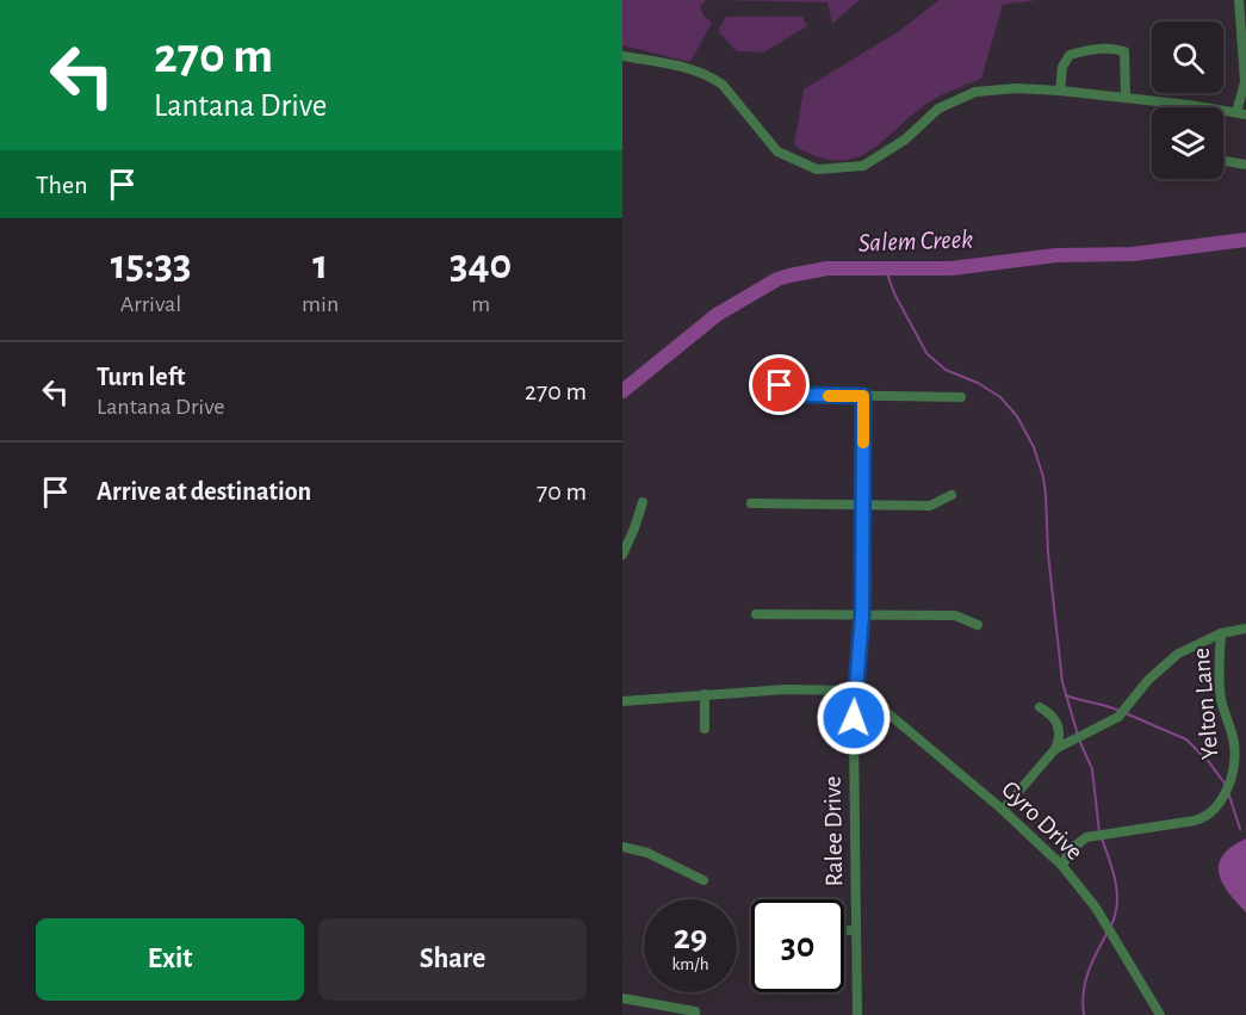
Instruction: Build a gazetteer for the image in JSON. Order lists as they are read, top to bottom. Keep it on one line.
{"streets":{"street":["Yelton Lane","Gyro Drive","Ralee Drive"]},"crossings":[["Yelton Lane","Gyro Drive"],["Gyro Drive","Ralee Drive"]],"water":["Salem Creek"],"page":{"turn":["270 m","Lantana Drive"],"then":"Then","eta":["15:33","Arrival","1","min","340","m"],"list":[{"name":"Turn left","note":"Lantana Drive","value":"270 m"},{"name":"Arrive at destination","value":"70 m"}],"speed":"29 km/h","limit":"30","buttons":["Exit","Share"]}}
